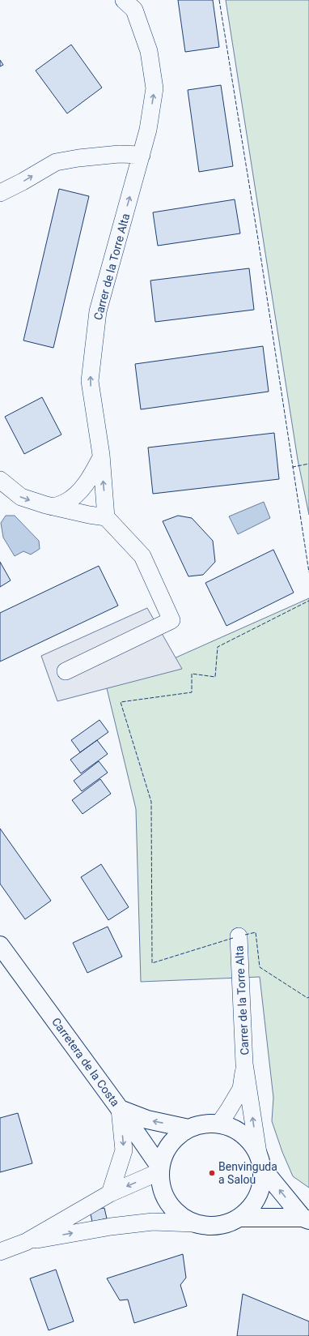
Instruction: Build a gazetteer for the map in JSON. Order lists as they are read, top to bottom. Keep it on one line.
{"streets":{"street":["Carrer de la Torre Alta","Carretera de la Costa"]},"one_way":["Carrer de la Torre Alta"],"places":["Benvinguda a Salou"]}
